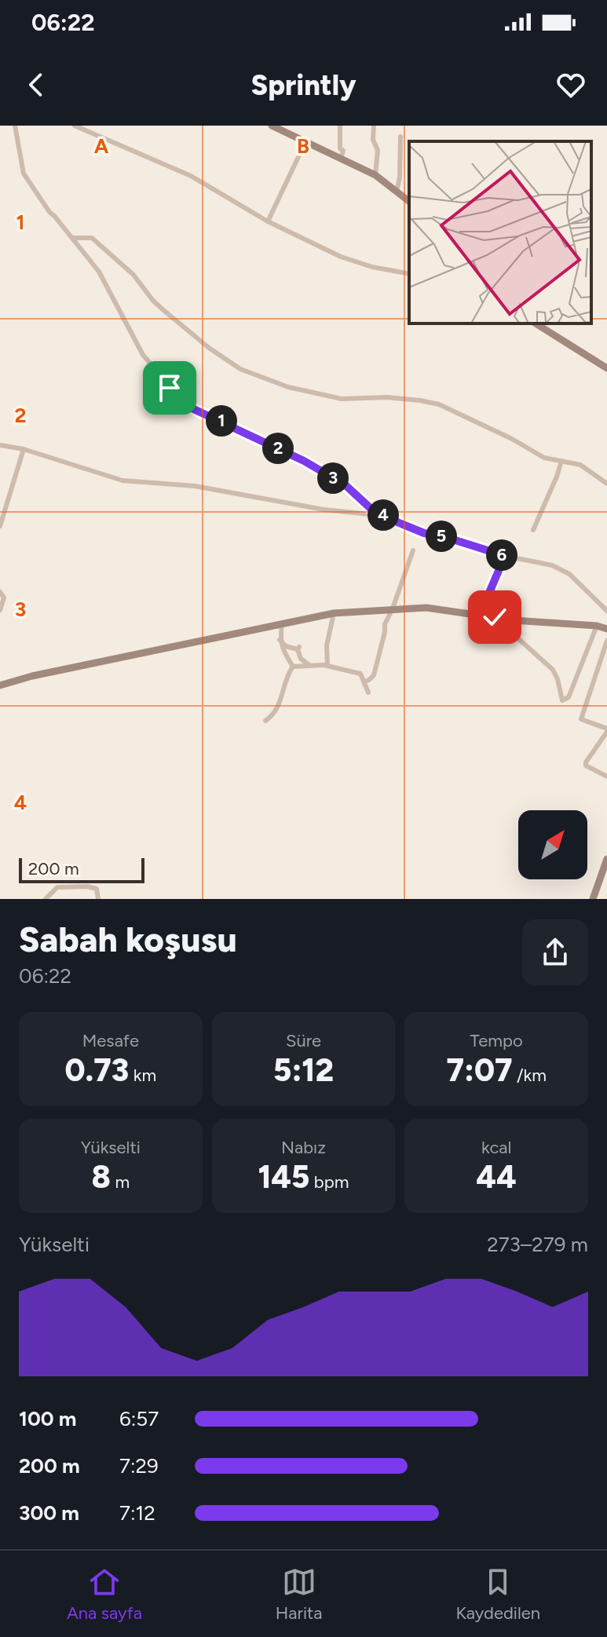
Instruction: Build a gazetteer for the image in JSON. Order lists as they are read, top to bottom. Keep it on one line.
{"scale_bar":"200 m","north":"top right","page":{"status":"06:22","header":"Sprintly","pins":["1","2","3","4","5","6"],"scale":"200 m","heading":["Sabah koşusu","06:22"],"stats":[["Mesafe","0.73 km"],["Süre","5:12"],["Tempo","7:07 /km"],["Yükselti","8 m"],["Nabız","145 bpm"],["kcal","44"]],"chart":["Yükselti","273–279 m"],"list":[{"name":"100 m","note":"6:57"},{"name":"200 m","note":"7:29"},{"name":"300 m","note":"7:12"}],"tabs":["Ana sayfa","Harita","Kaydedilen"]},"grid":{"columns":["A","B"],"rows":["1","2","3","4"]}}
